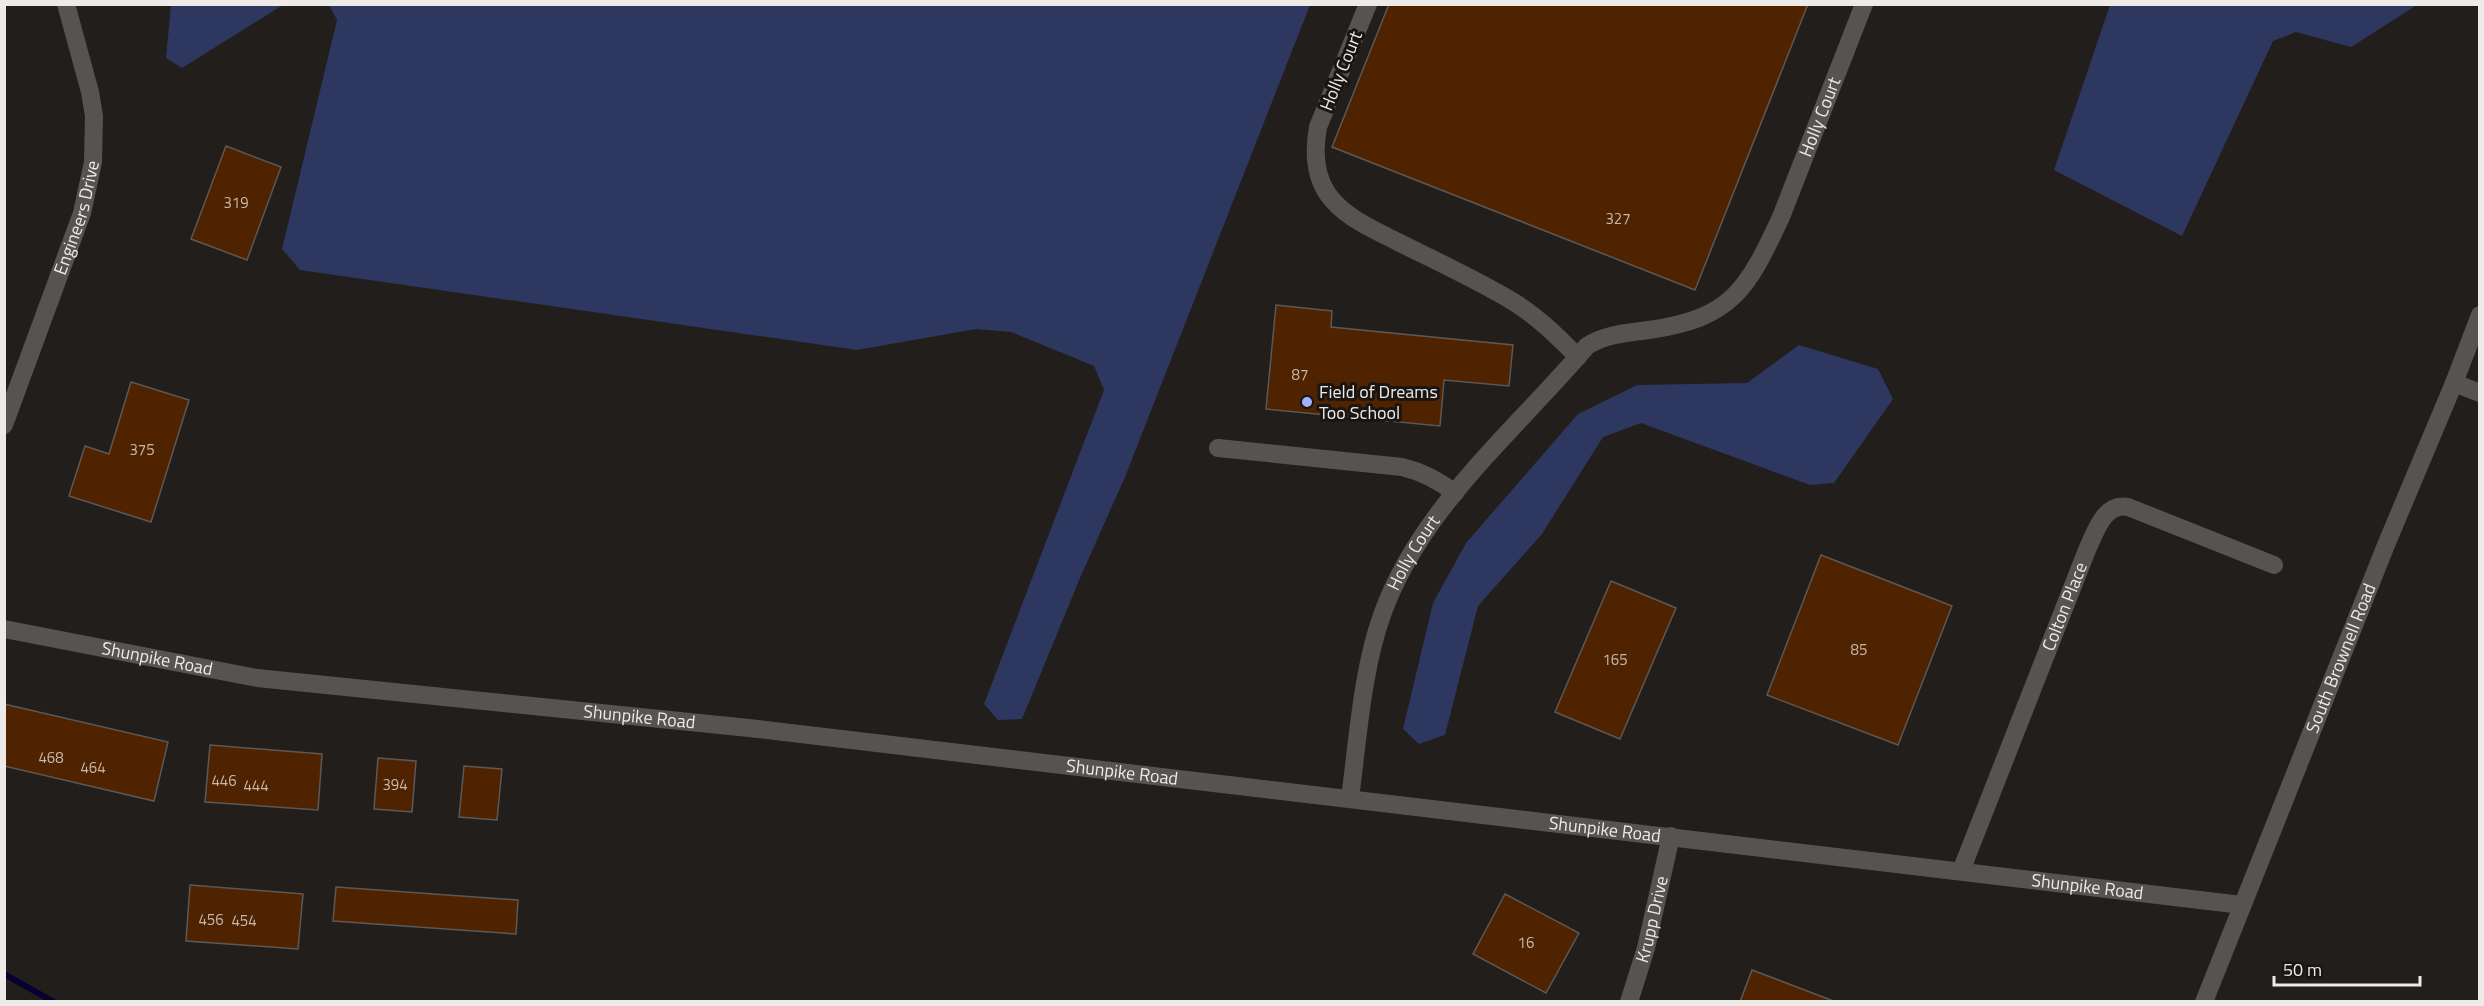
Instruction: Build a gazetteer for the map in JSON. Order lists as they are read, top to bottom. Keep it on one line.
{"streets":{"street":["Holly Court","Engineers Drive","Colton Place","South Brownell Road","Shunpike Road","Krupp Drive"]},"crossings":[["Holly Court","Shunpike Road"],["Colton Place","Shunpike Road"],["South Brownell Road","Shunpike Road"],["Shunpike Road","Krupp Drive"]],"places":["Field of Dreams Too School"],"house_numbers":["319","327","87","375","85","165","468","464","446","394","444","456","454","16"],"scale_bar":"50 m"}
